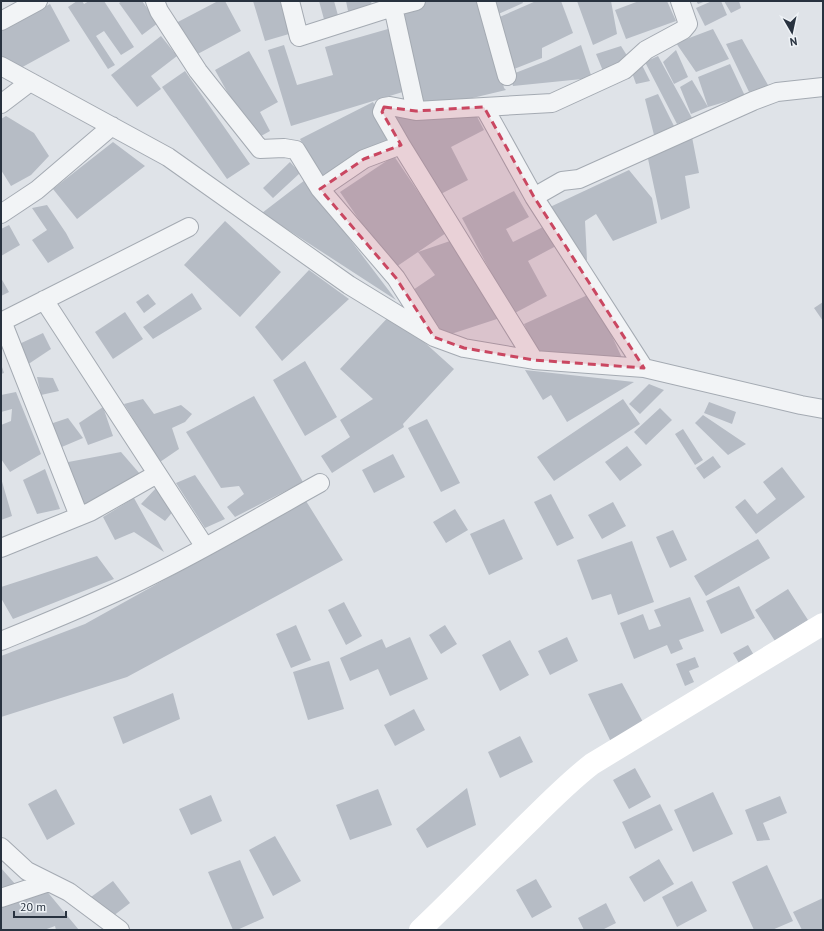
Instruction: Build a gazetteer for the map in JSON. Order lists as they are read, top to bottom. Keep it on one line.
{"scale_bar":"20 m","north":"bottom"}
